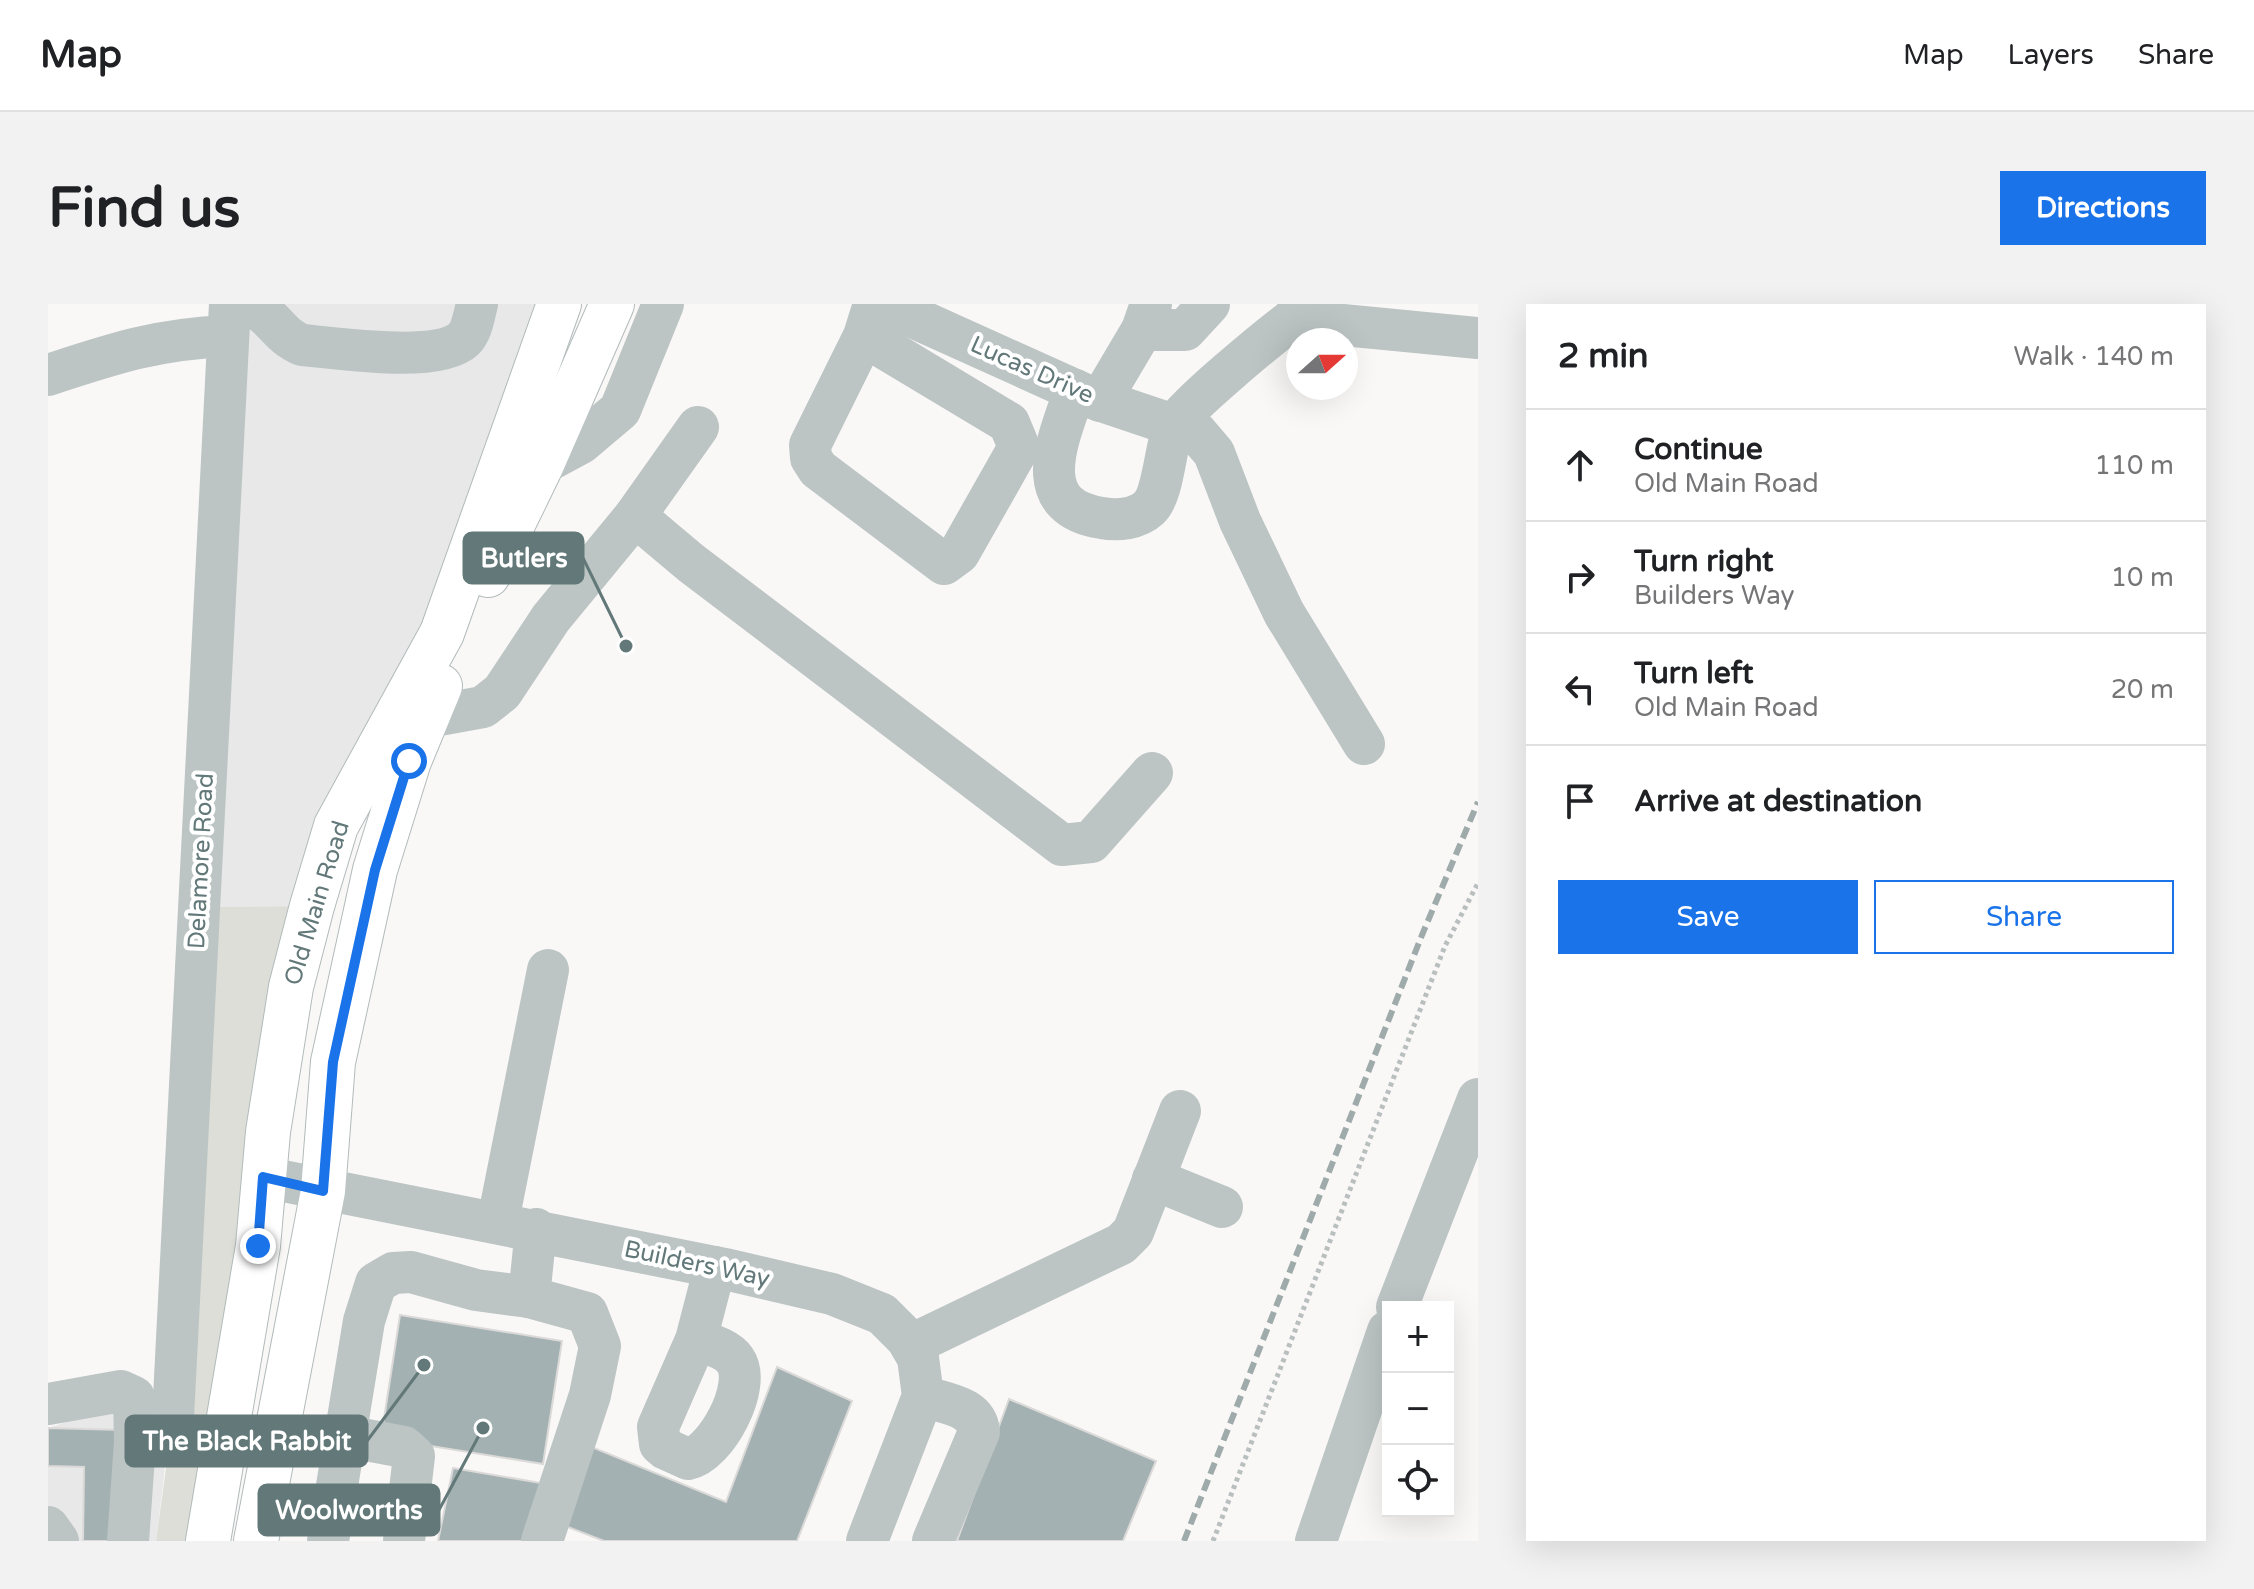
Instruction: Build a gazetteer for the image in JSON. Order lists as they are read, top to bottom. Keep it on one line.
{"streets":{"main road":["Old Main Road"],"street":["Lucas Drive","Delamore Road","Builders Way"]},"crossings":[["Old Main Road","Builders Way"]],"places":["Butlers","The Black Rabbit","Woolworths"],"north":"right","page":{"header":"Map","nav":["Map","Layers","Share"],"buttons":["Directions",["Save","Share"]],"title":"Find us","heading":["2 min","Walk · 140 m"],"list":[["Continue","Old Main Road","110 m"],["Turn right","Builders Way","10 m"],["Turn left","Old Main Road","20 m"],"Arrive at destination"],"map_buttons":["+","−"]}}
